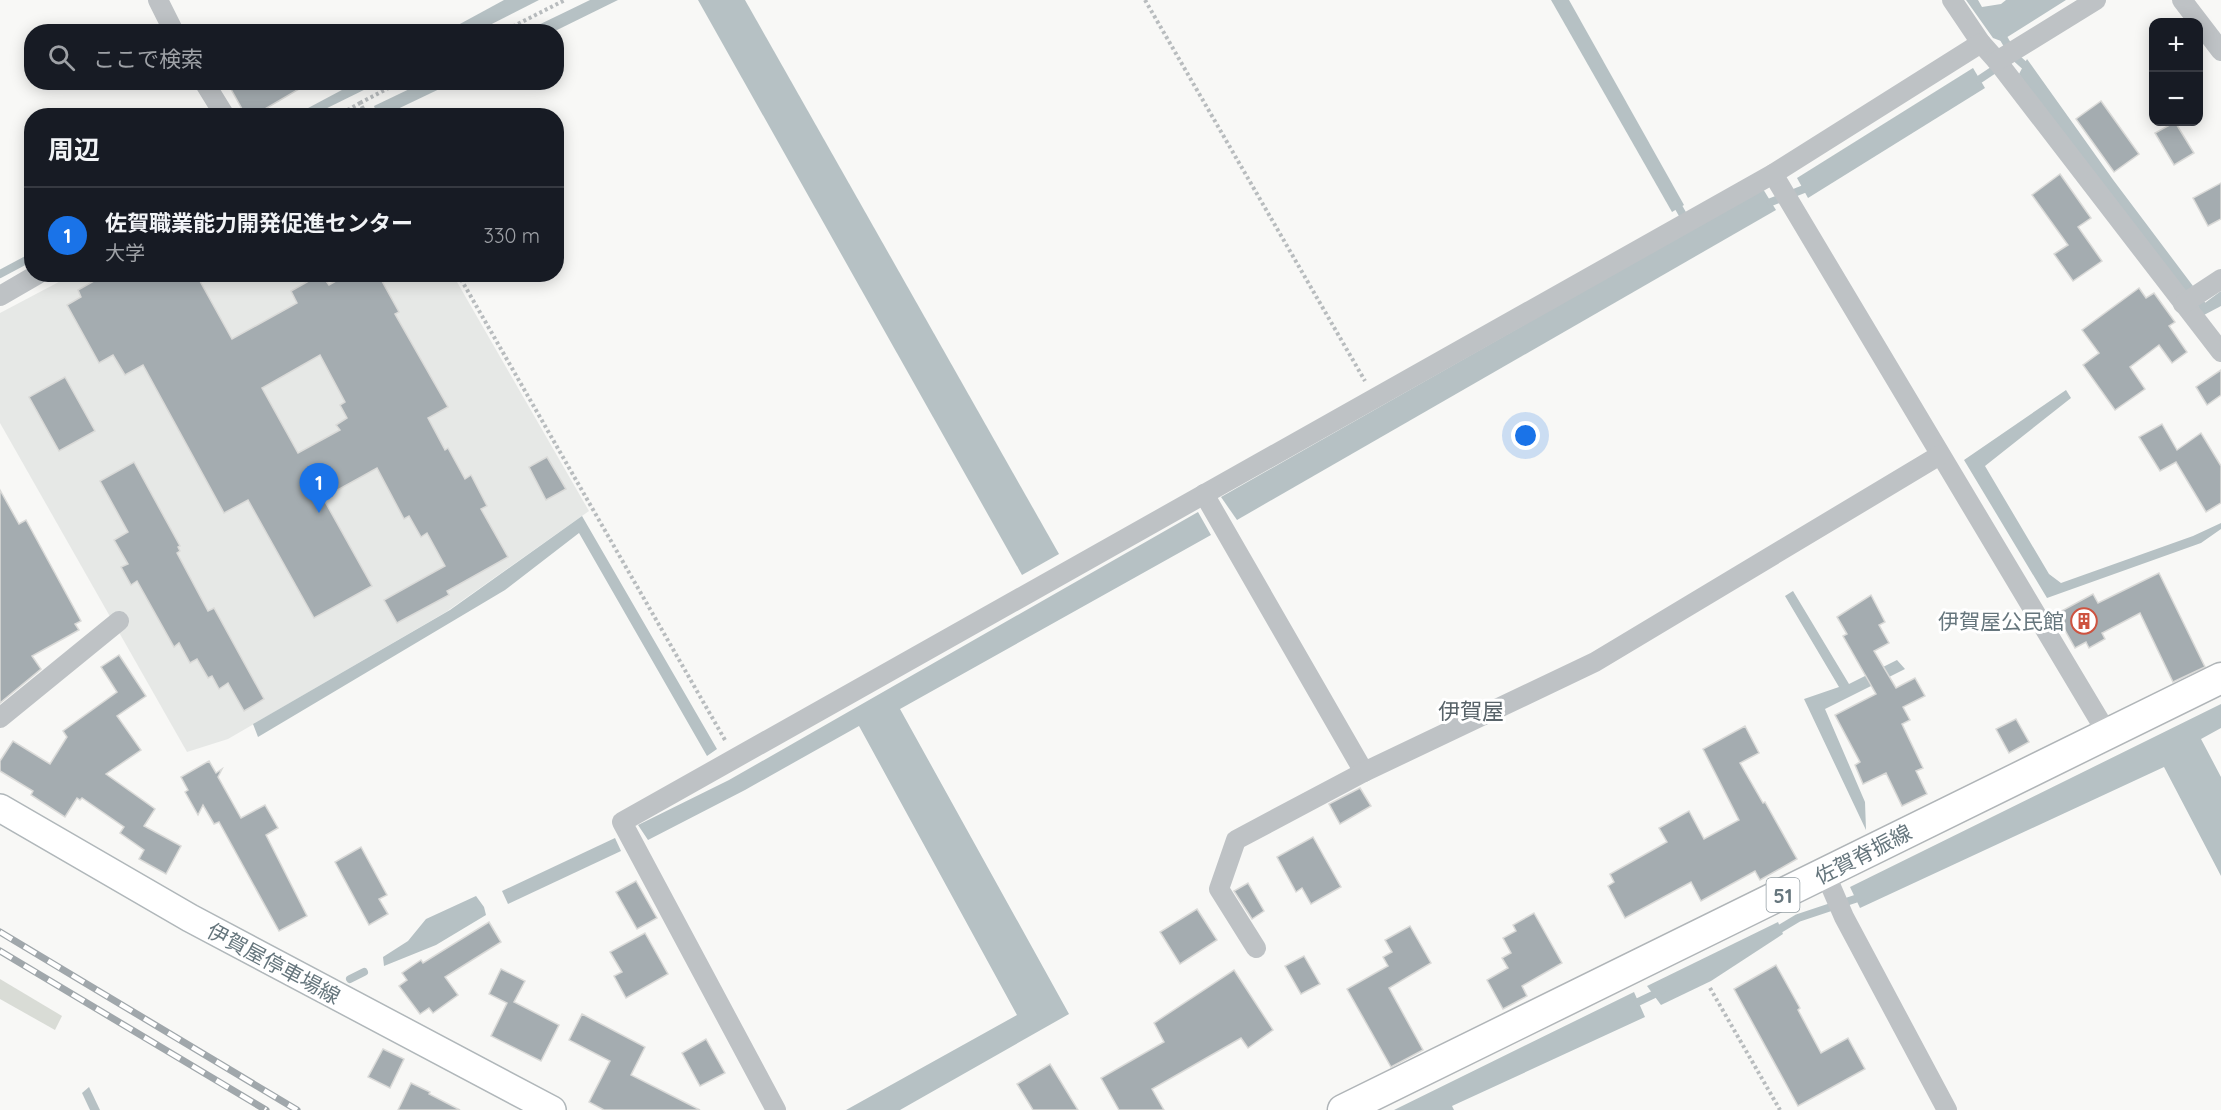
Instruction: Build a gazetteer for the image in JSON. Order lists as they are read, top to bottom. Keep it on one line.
{"streets":{"main road":["佐賀脊振線","51","伊賀屋停車場線"]},"districts":["伊賀屋"],"places":{"building":["伊賀屋公民館"]},"page":{"map_buttons":["+","−"],"search":"ここで検索","heading":"周辺","list":[{"mark":"1","name":"佐賀職業能力開発促進センター","note":"大学","value":"330 m"}],"pins":"1"}}
